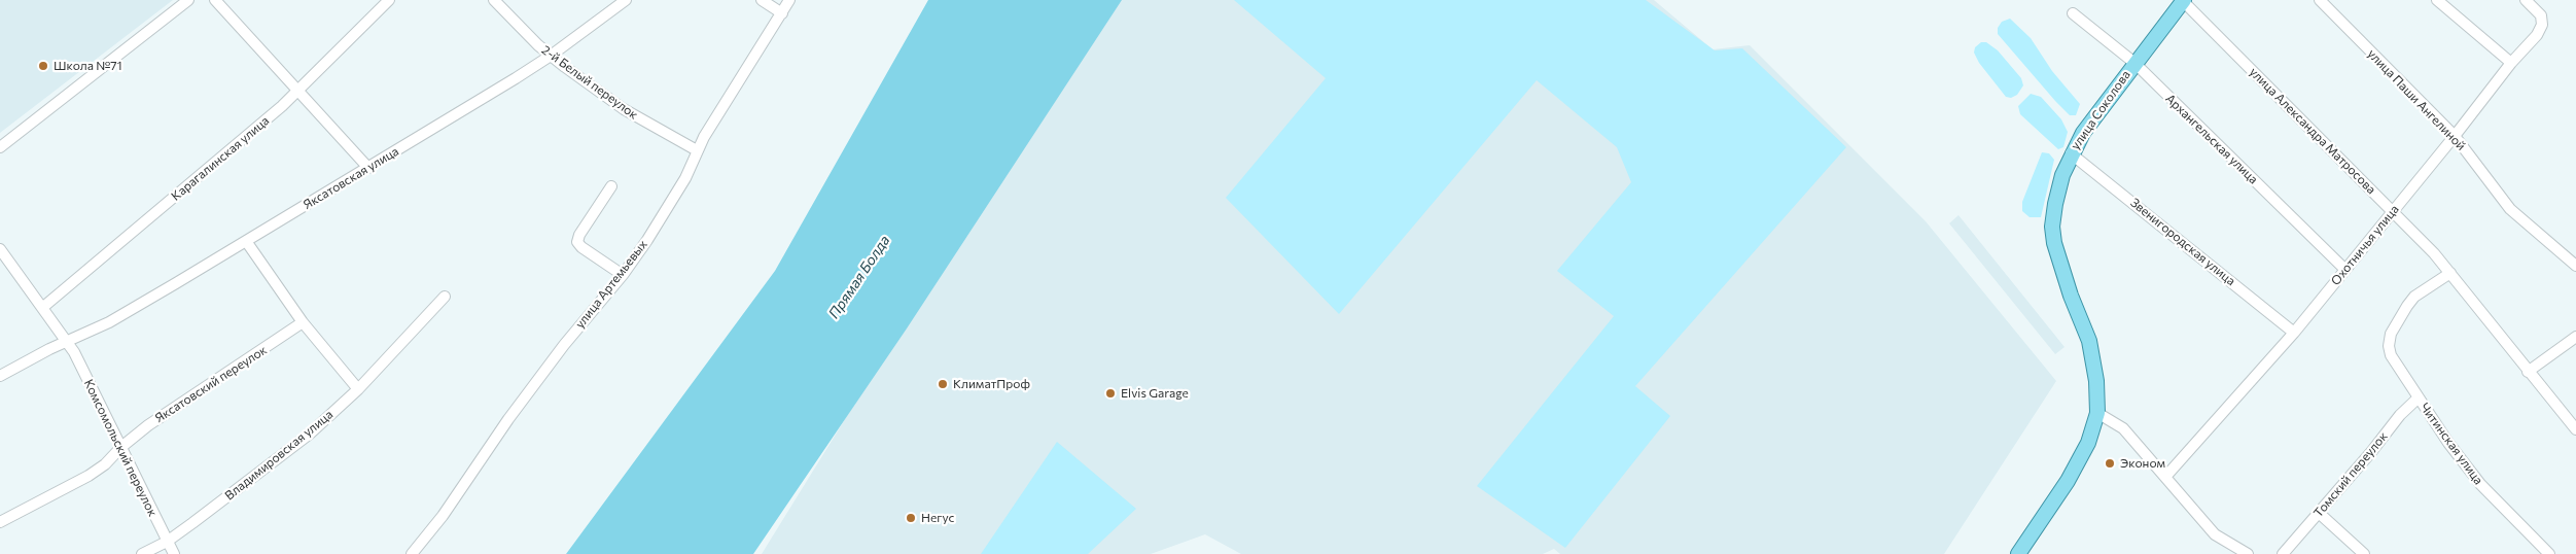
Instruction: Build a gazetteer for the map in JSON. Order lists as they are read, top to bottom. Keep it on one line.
{"streets":{"main road":["улица Соколова"],"street":["2-й Белый переулок","улица Паши Ангелиной","улица Александра Матросова","Архангельская улица","Карагалинская улица","Яксатовская улица","Звенигородская улица","Охотничья улица","улица Артемьевых","Яксатовский переулок","Читинская улица","Комсомольский переулок","Владимировская улица","Томский переулок"]},"crossings":[["2-й Белый переулок","Яксатовская улица"],["2-й Белый переулок","улица Артемьевых"],["улица Паши Ангелиной","Охотничья улица"],["улица Соколова","улица Александра Матросова"],["улица Соколова","Архангельская улица"],["улица Соколова","Звенигородская улица"],["улица Александра Матросова","Охотничья улица"],["улица Александра Матросова","Читинская улица"],["Архангельская улица","Охотничья улица"],["Карагалинская улица","Комсомольский переулок"],["Яксатовская улица","Комсомольский переулок"],["Звенигородская улица","Охотничья улица"],["Яксатовский переулок","Комсомольский переулок"],["Читинская улица","Томский переулок"],["Комсомольский переулок","Владимировская улица"]],"water":["Прямая Болда"],"places":["Школа №71","КлиматПроф","Elvis Garage","Эконом","Негус"]}
